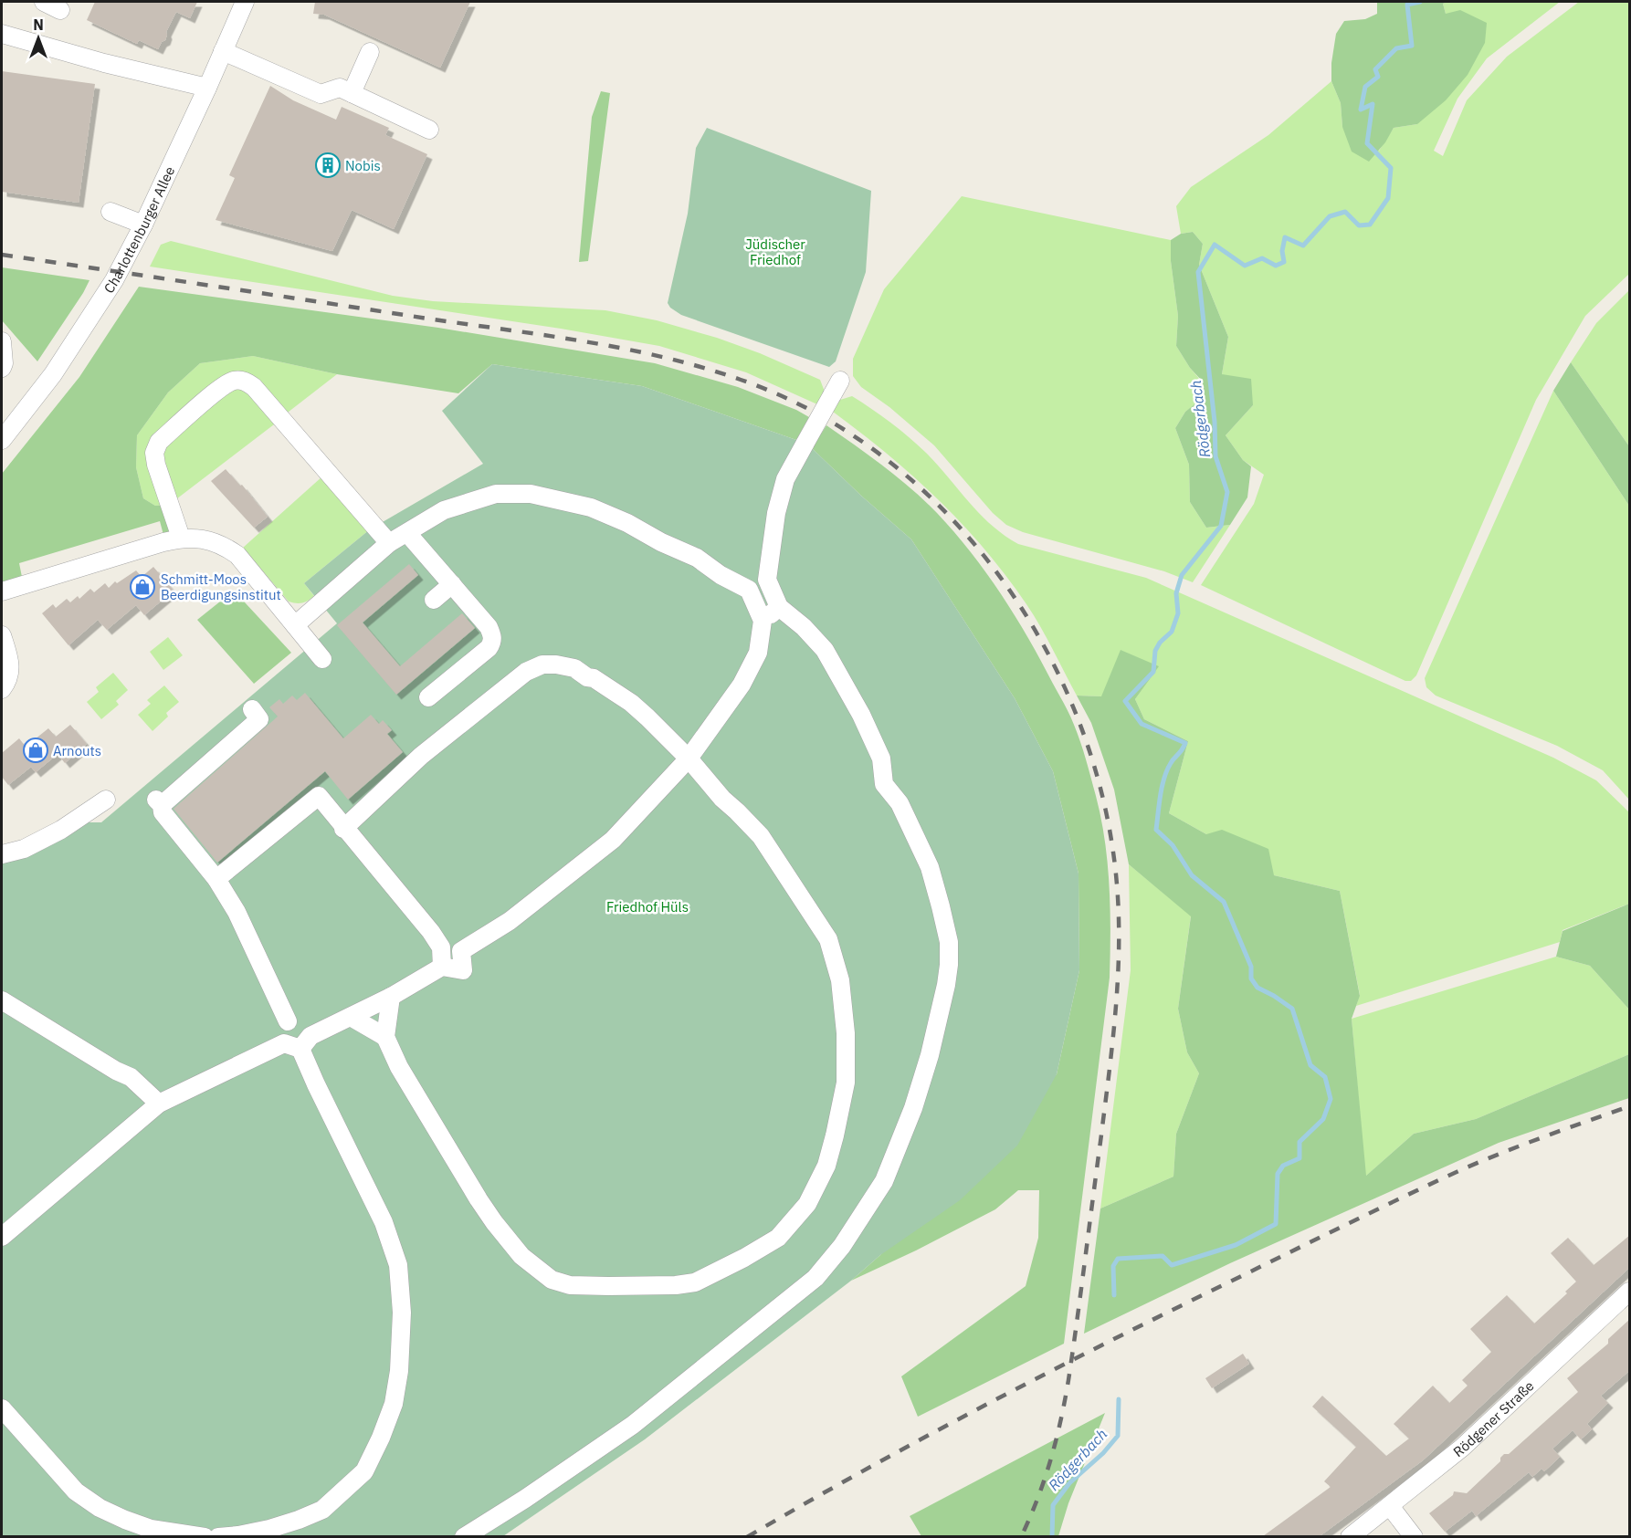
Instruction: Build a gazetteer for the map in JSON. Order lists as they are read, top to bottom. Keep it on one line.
{"streets":{"street":["Charlottenburger Allee","Rödgener Straße"]},"water":["Rödgerbach"],"parks":["Jüdischer Friedhof","Friedhof Hüls"],"places":{"building":["Nobis"],"shop":["Schmitt-Moos Beerdigungsinstitut","Arnouts"]},"north":"top"}
